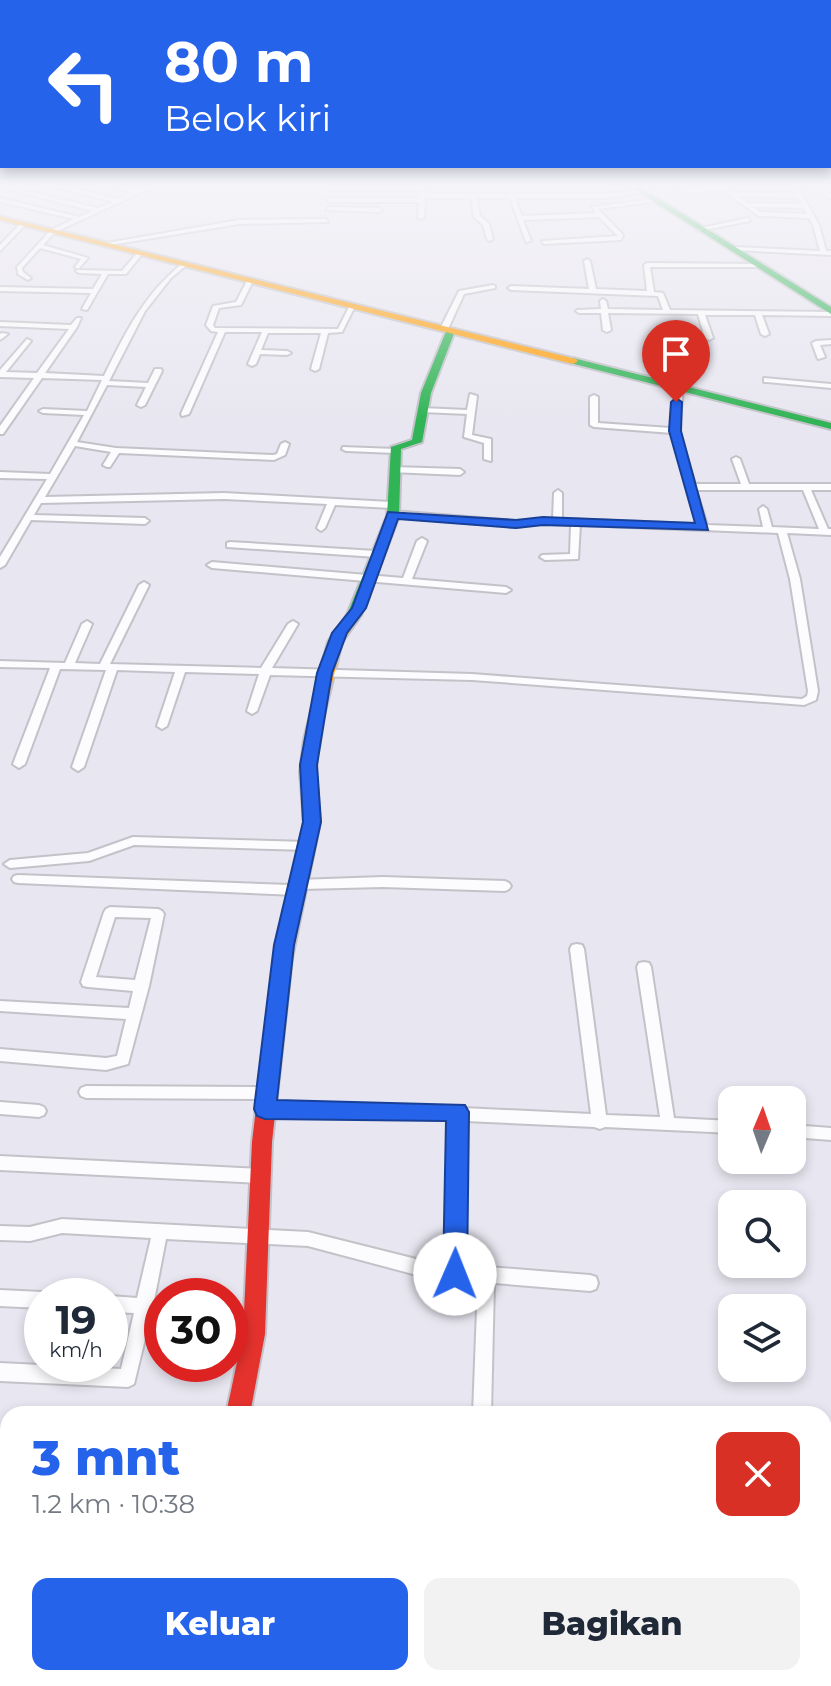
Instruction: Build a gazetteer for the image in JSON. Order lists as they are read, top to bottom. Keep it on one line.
{"north":"top","page":{"turn":["80 m","Belok kiri"],"speed":"19 km/h","limit":"30","heading":["3 mnt","1.2 km · 10:38"],"buttons":["Keluar","Bagikan"]}}
